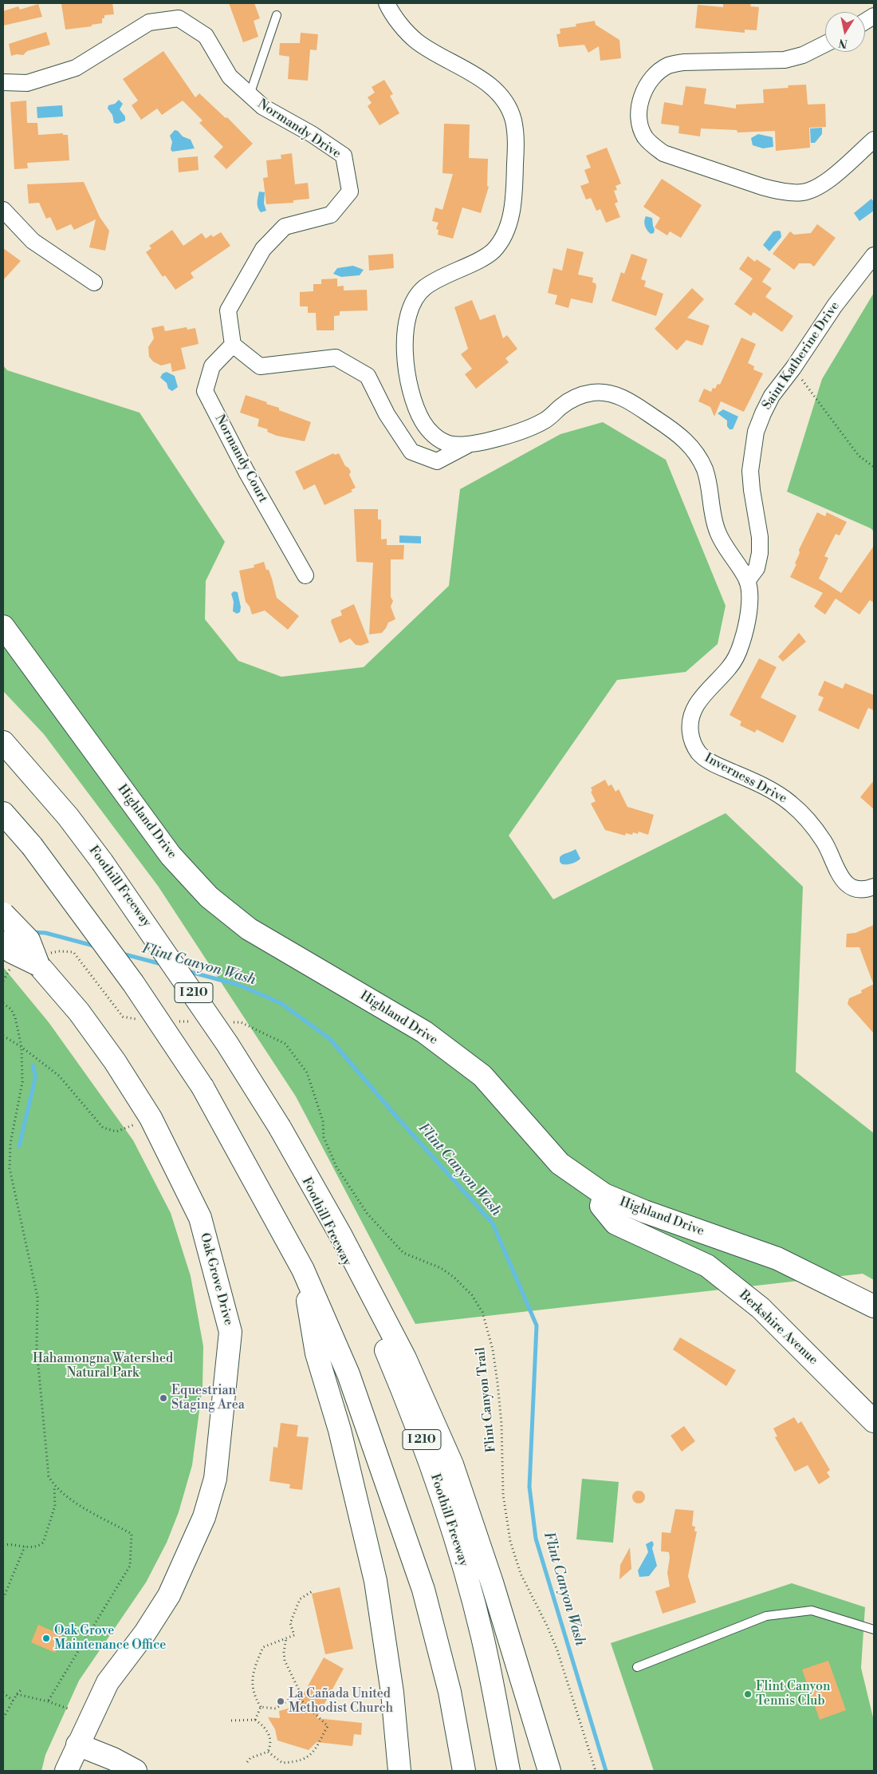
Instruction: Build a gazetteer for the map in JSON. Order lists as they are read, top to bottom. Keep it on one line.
{"streets":{"main road":["Highland Drive","Foothill Freeway","I 210","Oak Grove Drive","Berkshire Avenue"],"street":["Normandy Drive","Saint Katherine Drive","Normandy Court","Inverness Drive"],"path":["Flint Canyon Trail"]},"crossings":[["Normandy Drive","Normandy Court"],["Saint Katherine Drive","Inverness Drive"],["Highland Drive","Berkshire Avenue"]],"water":["Flint Canyon Wash"],"parks":["Hahamongna Watershed Natural Park"],"places":["Equestrian Staging Area","Oak Grove Maintenance Office","Flint Canyon Tennis Club","La Cañada United Methodist Church"],"north":"bottom"}
